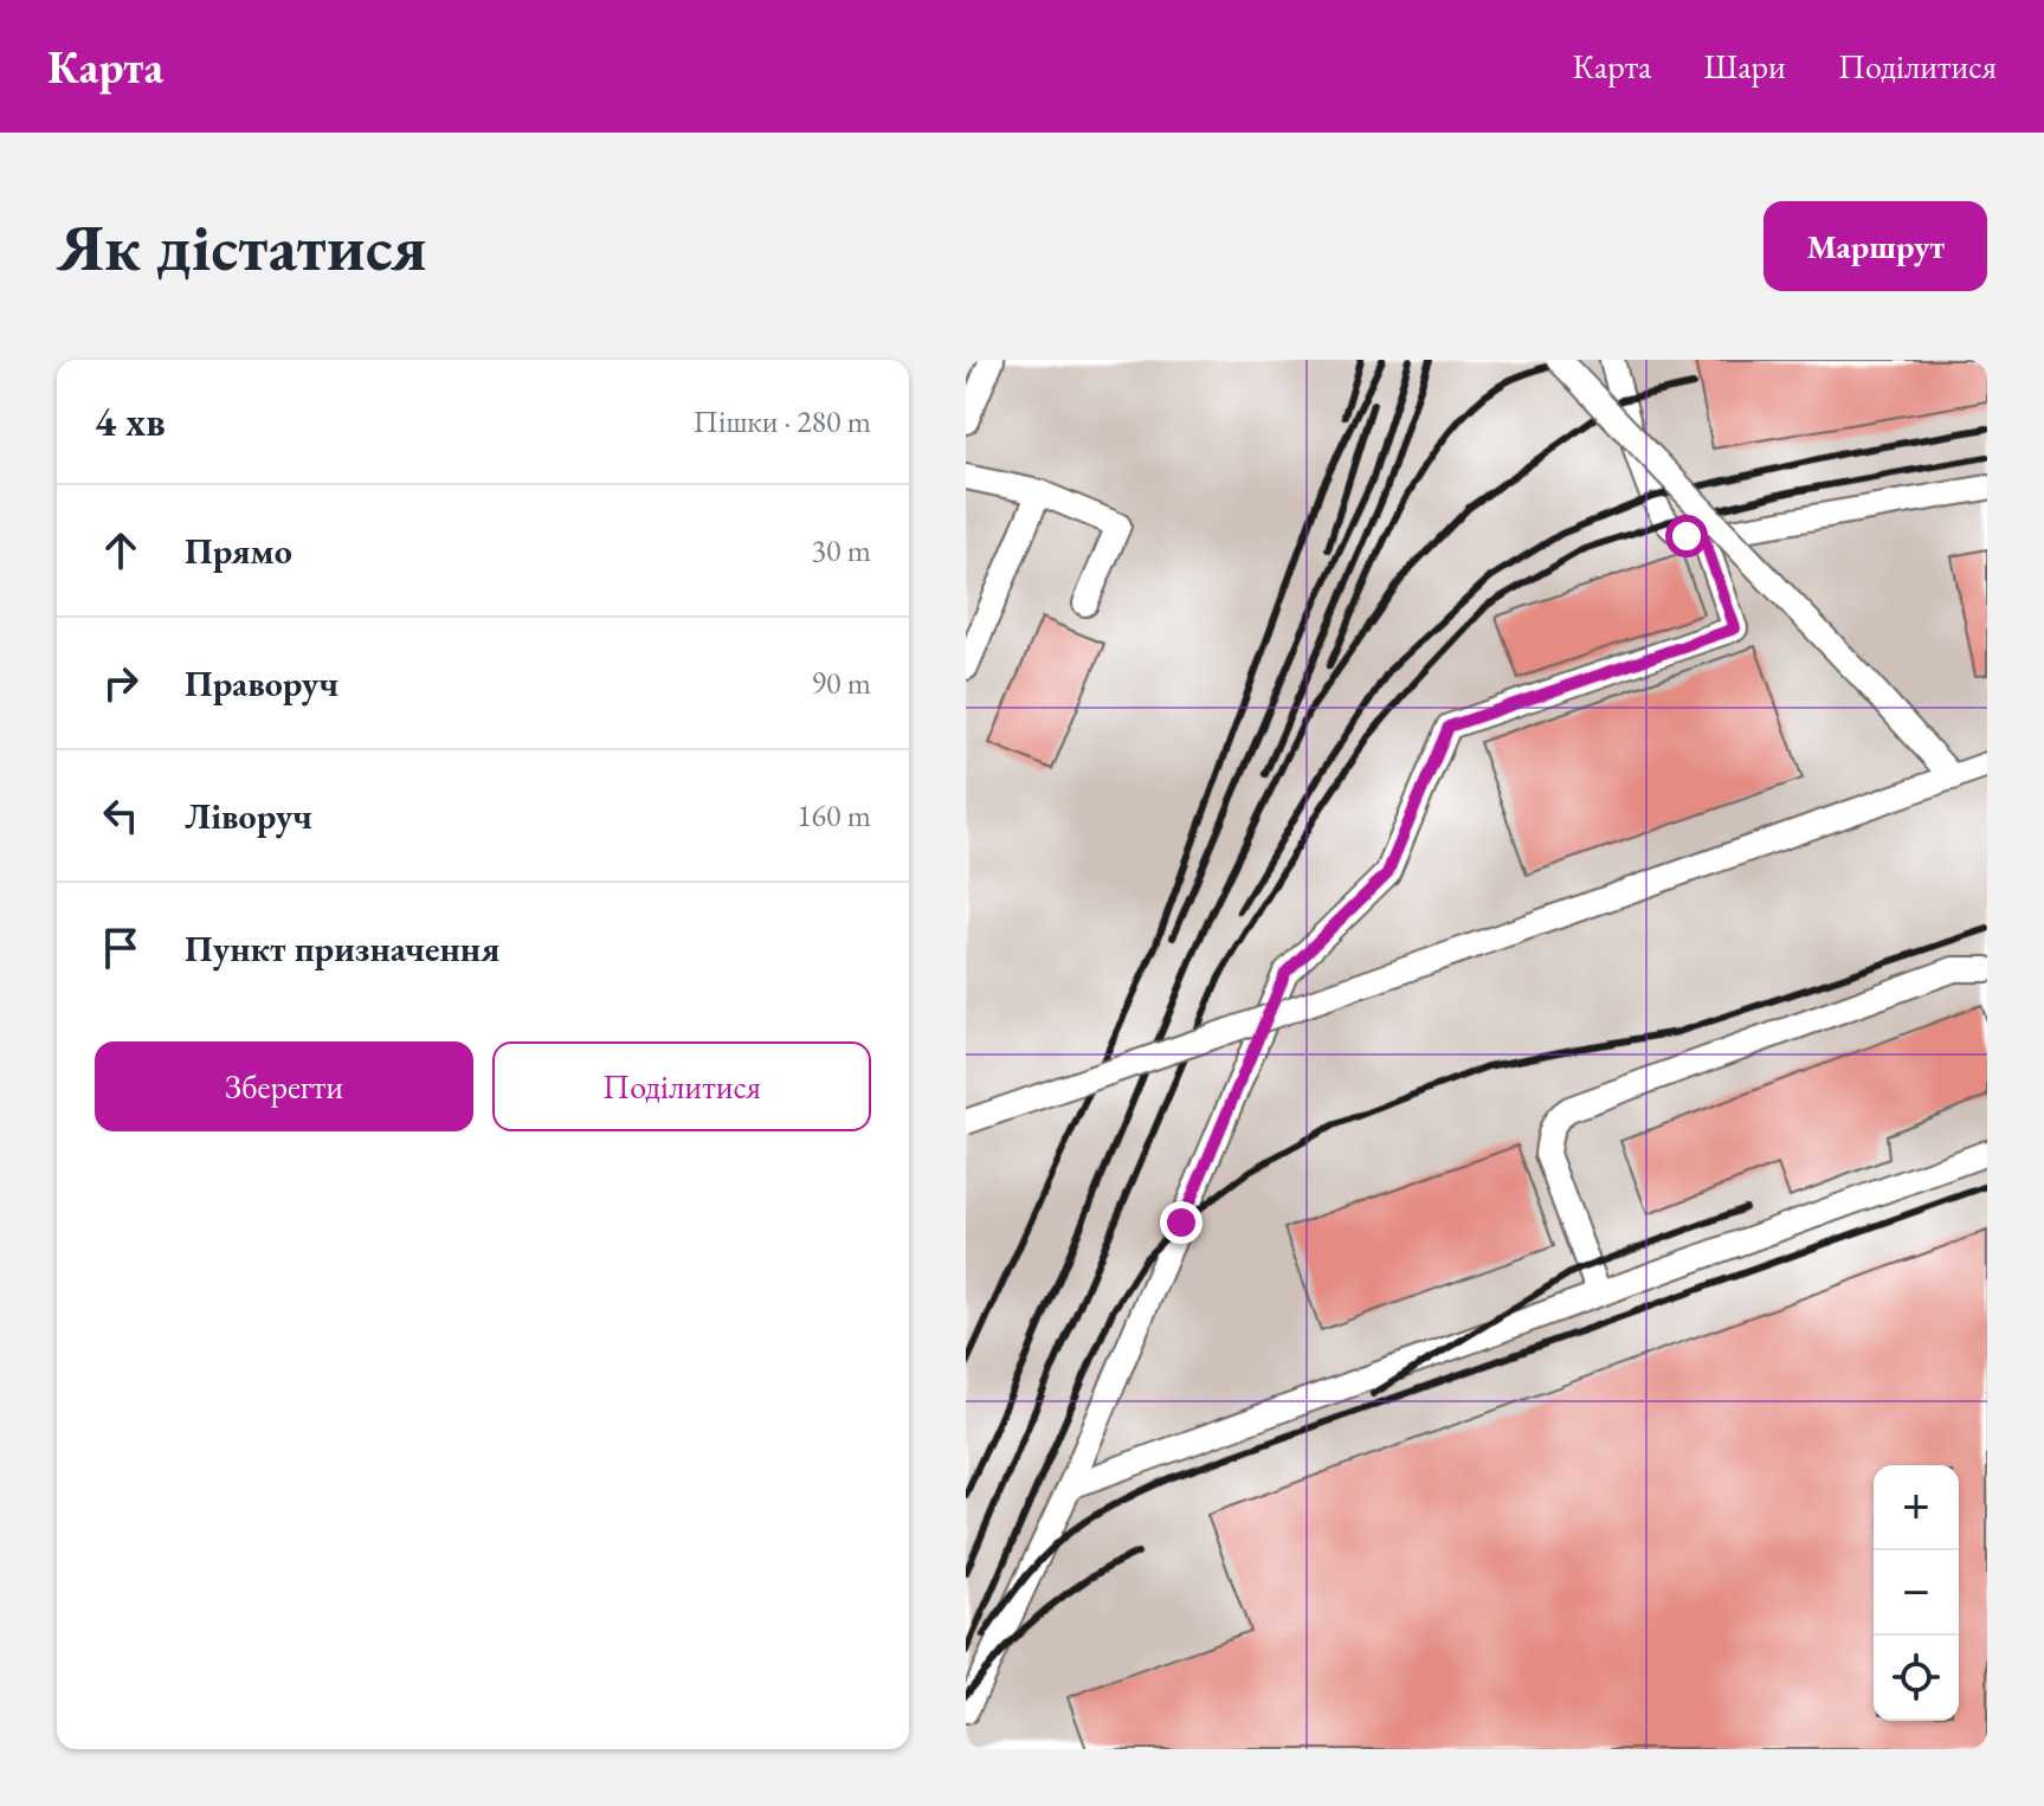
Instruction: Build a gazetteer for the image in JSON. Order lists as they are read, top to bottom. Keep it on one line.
{"page":{"header":"Карта","nav":["Карта","Шари","Поділитися"],"buttons":["Маршрут",["Зберегти","Поділитися"]],"title":"Як дістатися","heading":["4 хв","Пішки · 280 m"],"list":[["Прямо","30 m"],["Праворуч","90 m"],["Ліворуч","160 m"],"Пункт призначення"],"map_buttons":["+","−"]}}
